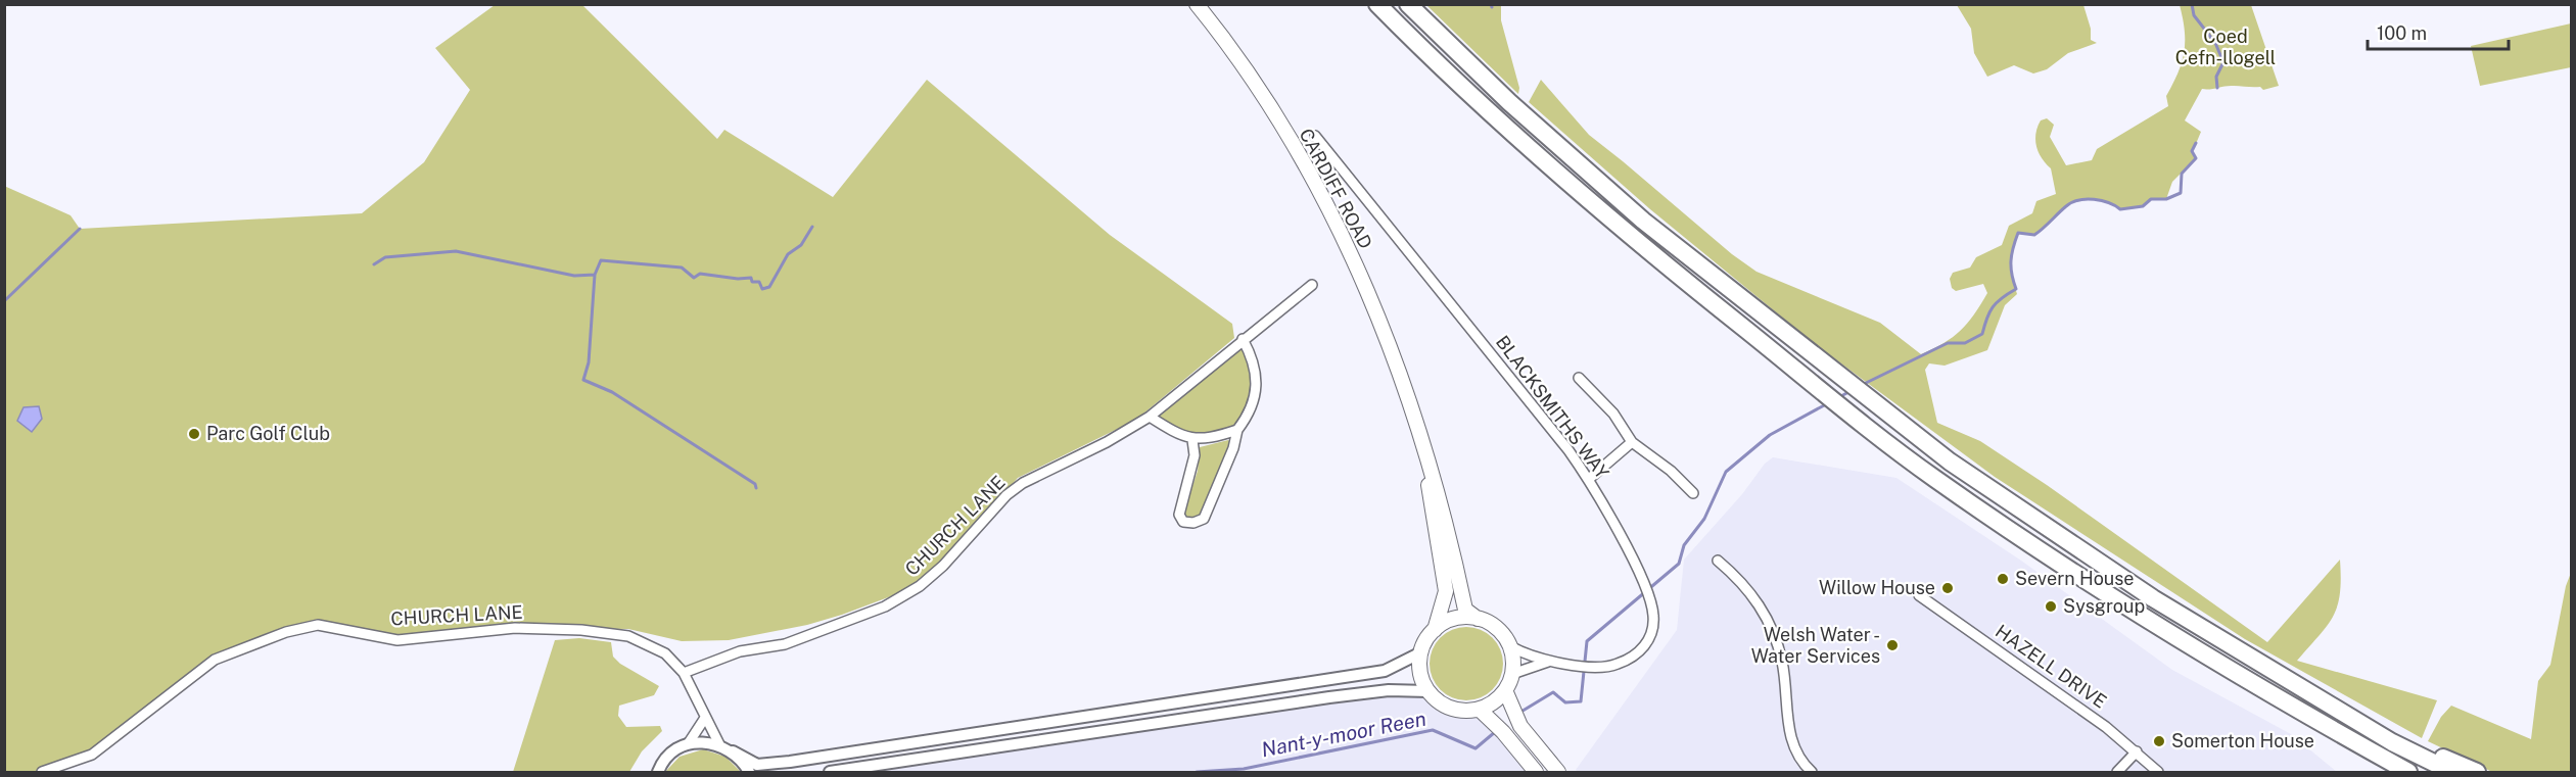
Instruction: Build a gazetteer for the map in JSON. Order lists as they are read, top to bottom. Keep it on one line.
{"streets":{"main road":["CARDIFF ROAD"],"street":["BLACKSMITHS WAY","CHURCH LANE","HAZELL DRIVE"]},"crossings":[["CARDIFF ROAD","BLACKSMITHS WAY"]],"water":["Nant-y-moor Reen"],"parks":["Coed Cefn-llogell"],"places":["Parc Golf Club","Severn House","Willow House","Sysgroup","Welsh Water - Water Services","Somerton House"],"scale_bar":"100 m"}
